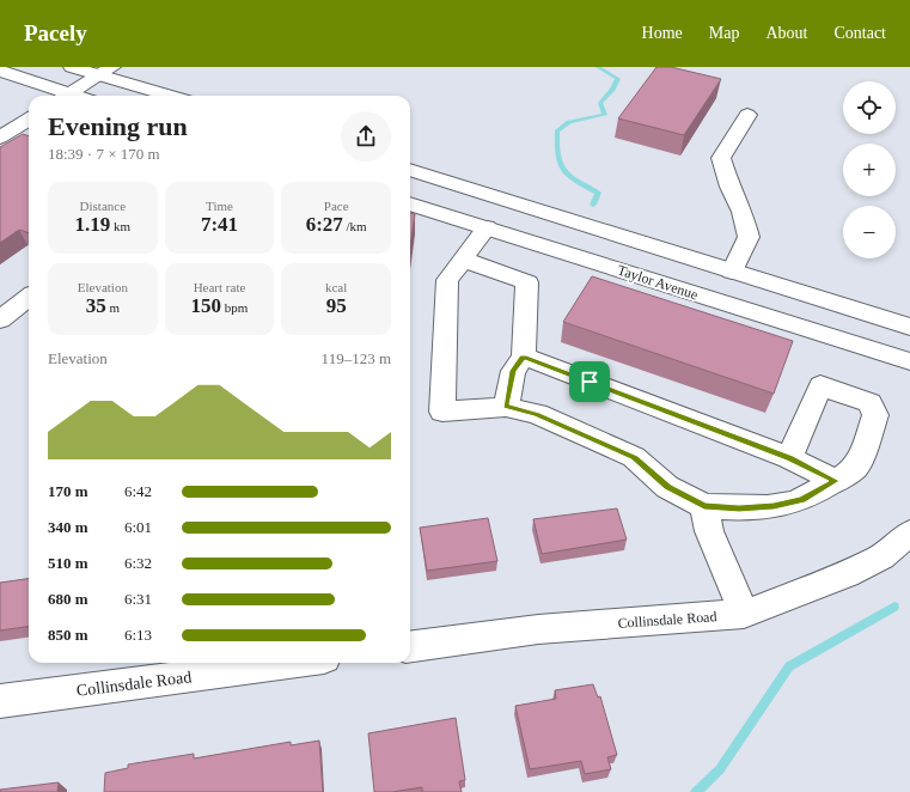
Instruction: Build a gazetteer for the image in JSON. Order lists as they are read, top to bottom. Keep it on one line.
{"streets":{"main road":["Taylor Avenue","Collinsdale Road"]},"page":{"header":"Pacely","nav":["Home","Map","About","Contact"],"map_buttons":["+","−"],"heading":["Evening run","18:39 · 7 × 170 m"],"stats":[["Distance","1.19 km"],["Time","7:41"],["Pace","6:27 /km"],["Elevation","35 m"],["Heart rate","150 bpm"],["kcal","95"]],"chart":["Elevation","119–123 m"],"list":[{"name":"170 m","note":"6:42"},{"name":"340 m","note":"6:01"},{"name":"510 m","note":"6:32"},{"name":"680 m","note":"6:31"},{"name":"850 m","note":"6:13"}]}}
